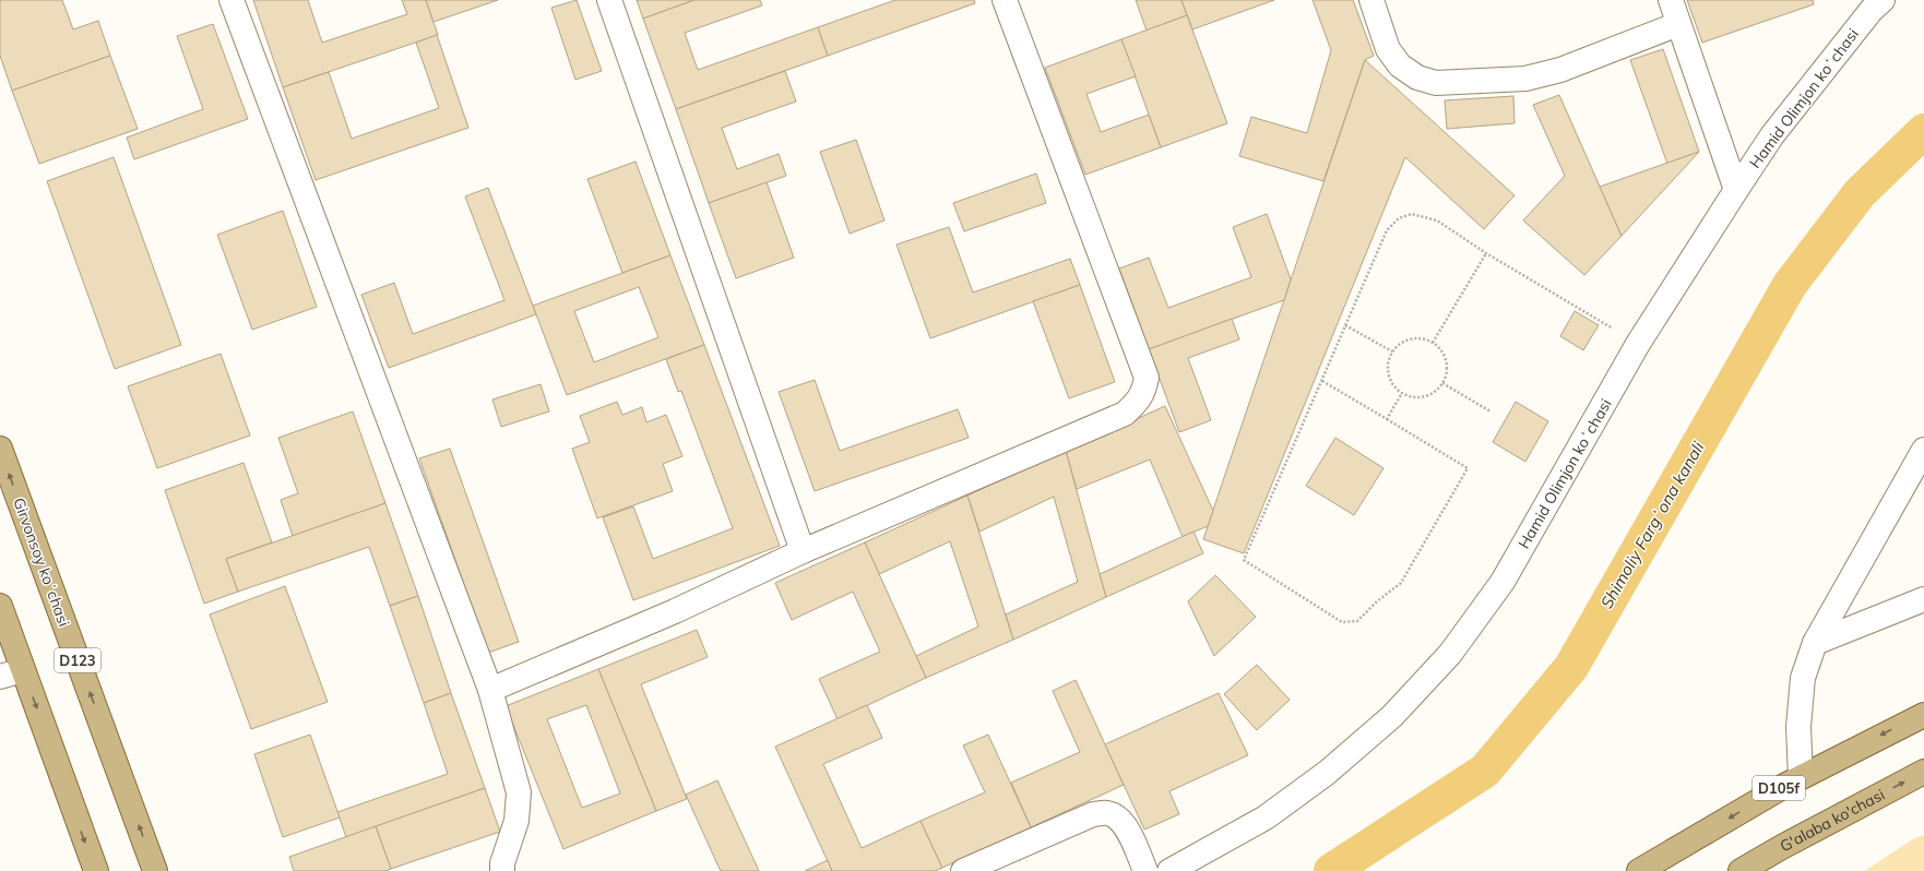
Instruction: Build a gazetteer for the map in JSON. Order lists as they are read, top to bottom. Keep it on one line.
{"streets":{"main road":["Girvonsoy koʻchasi","D123","D105f","G'alaba ko'chasi"],"street":["Hamid Olimjon koʻchasi"]},"water":["Shimoliy Fargʻona kanali"]}
